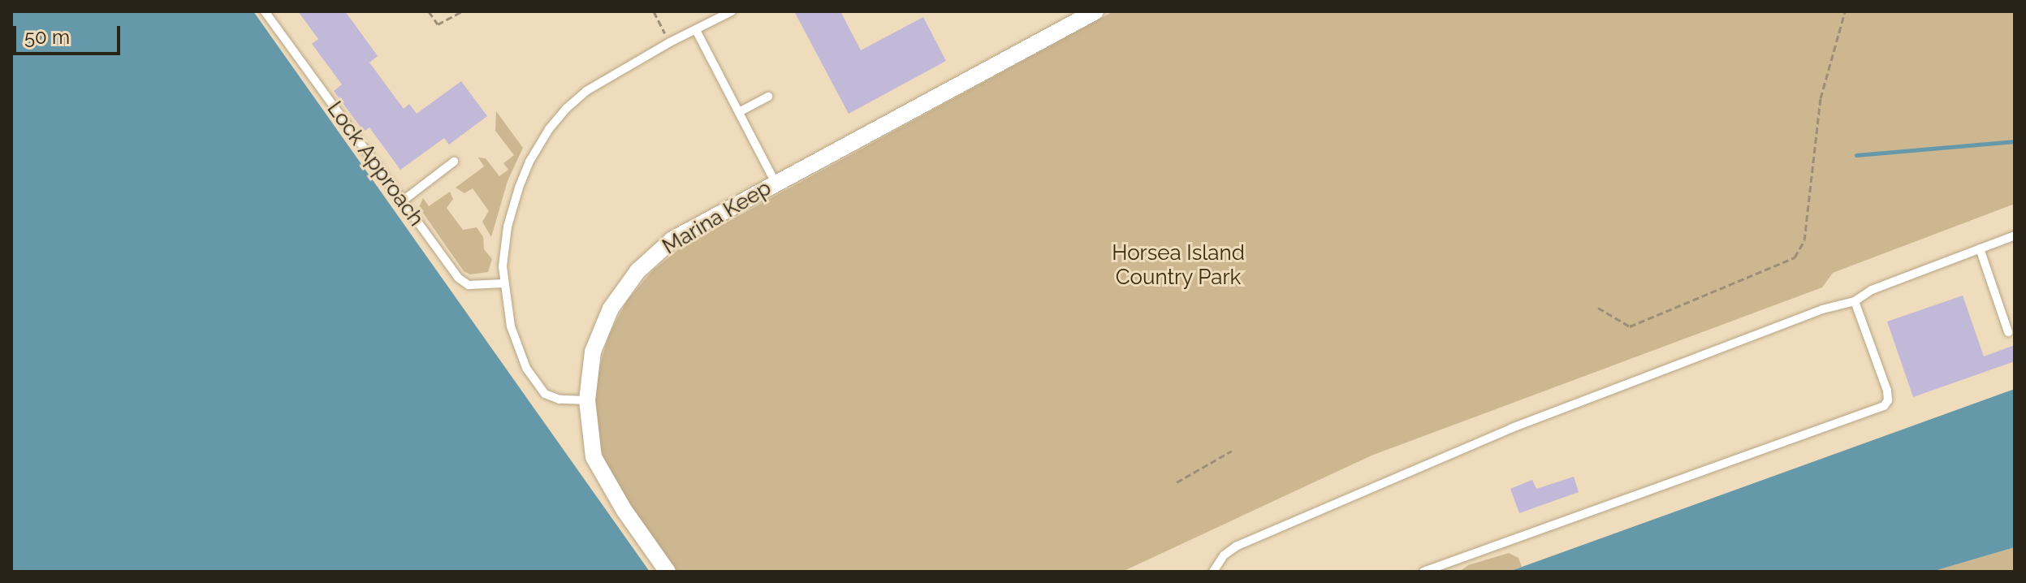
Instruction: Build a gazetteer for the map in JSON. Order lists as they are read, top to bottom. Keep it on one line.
{"streets":{"street":["Marina Keep"],"lane":["Lock Approach"]},"parks":["Horsea Island Country Park"],"scale_bar":"50 m"}
